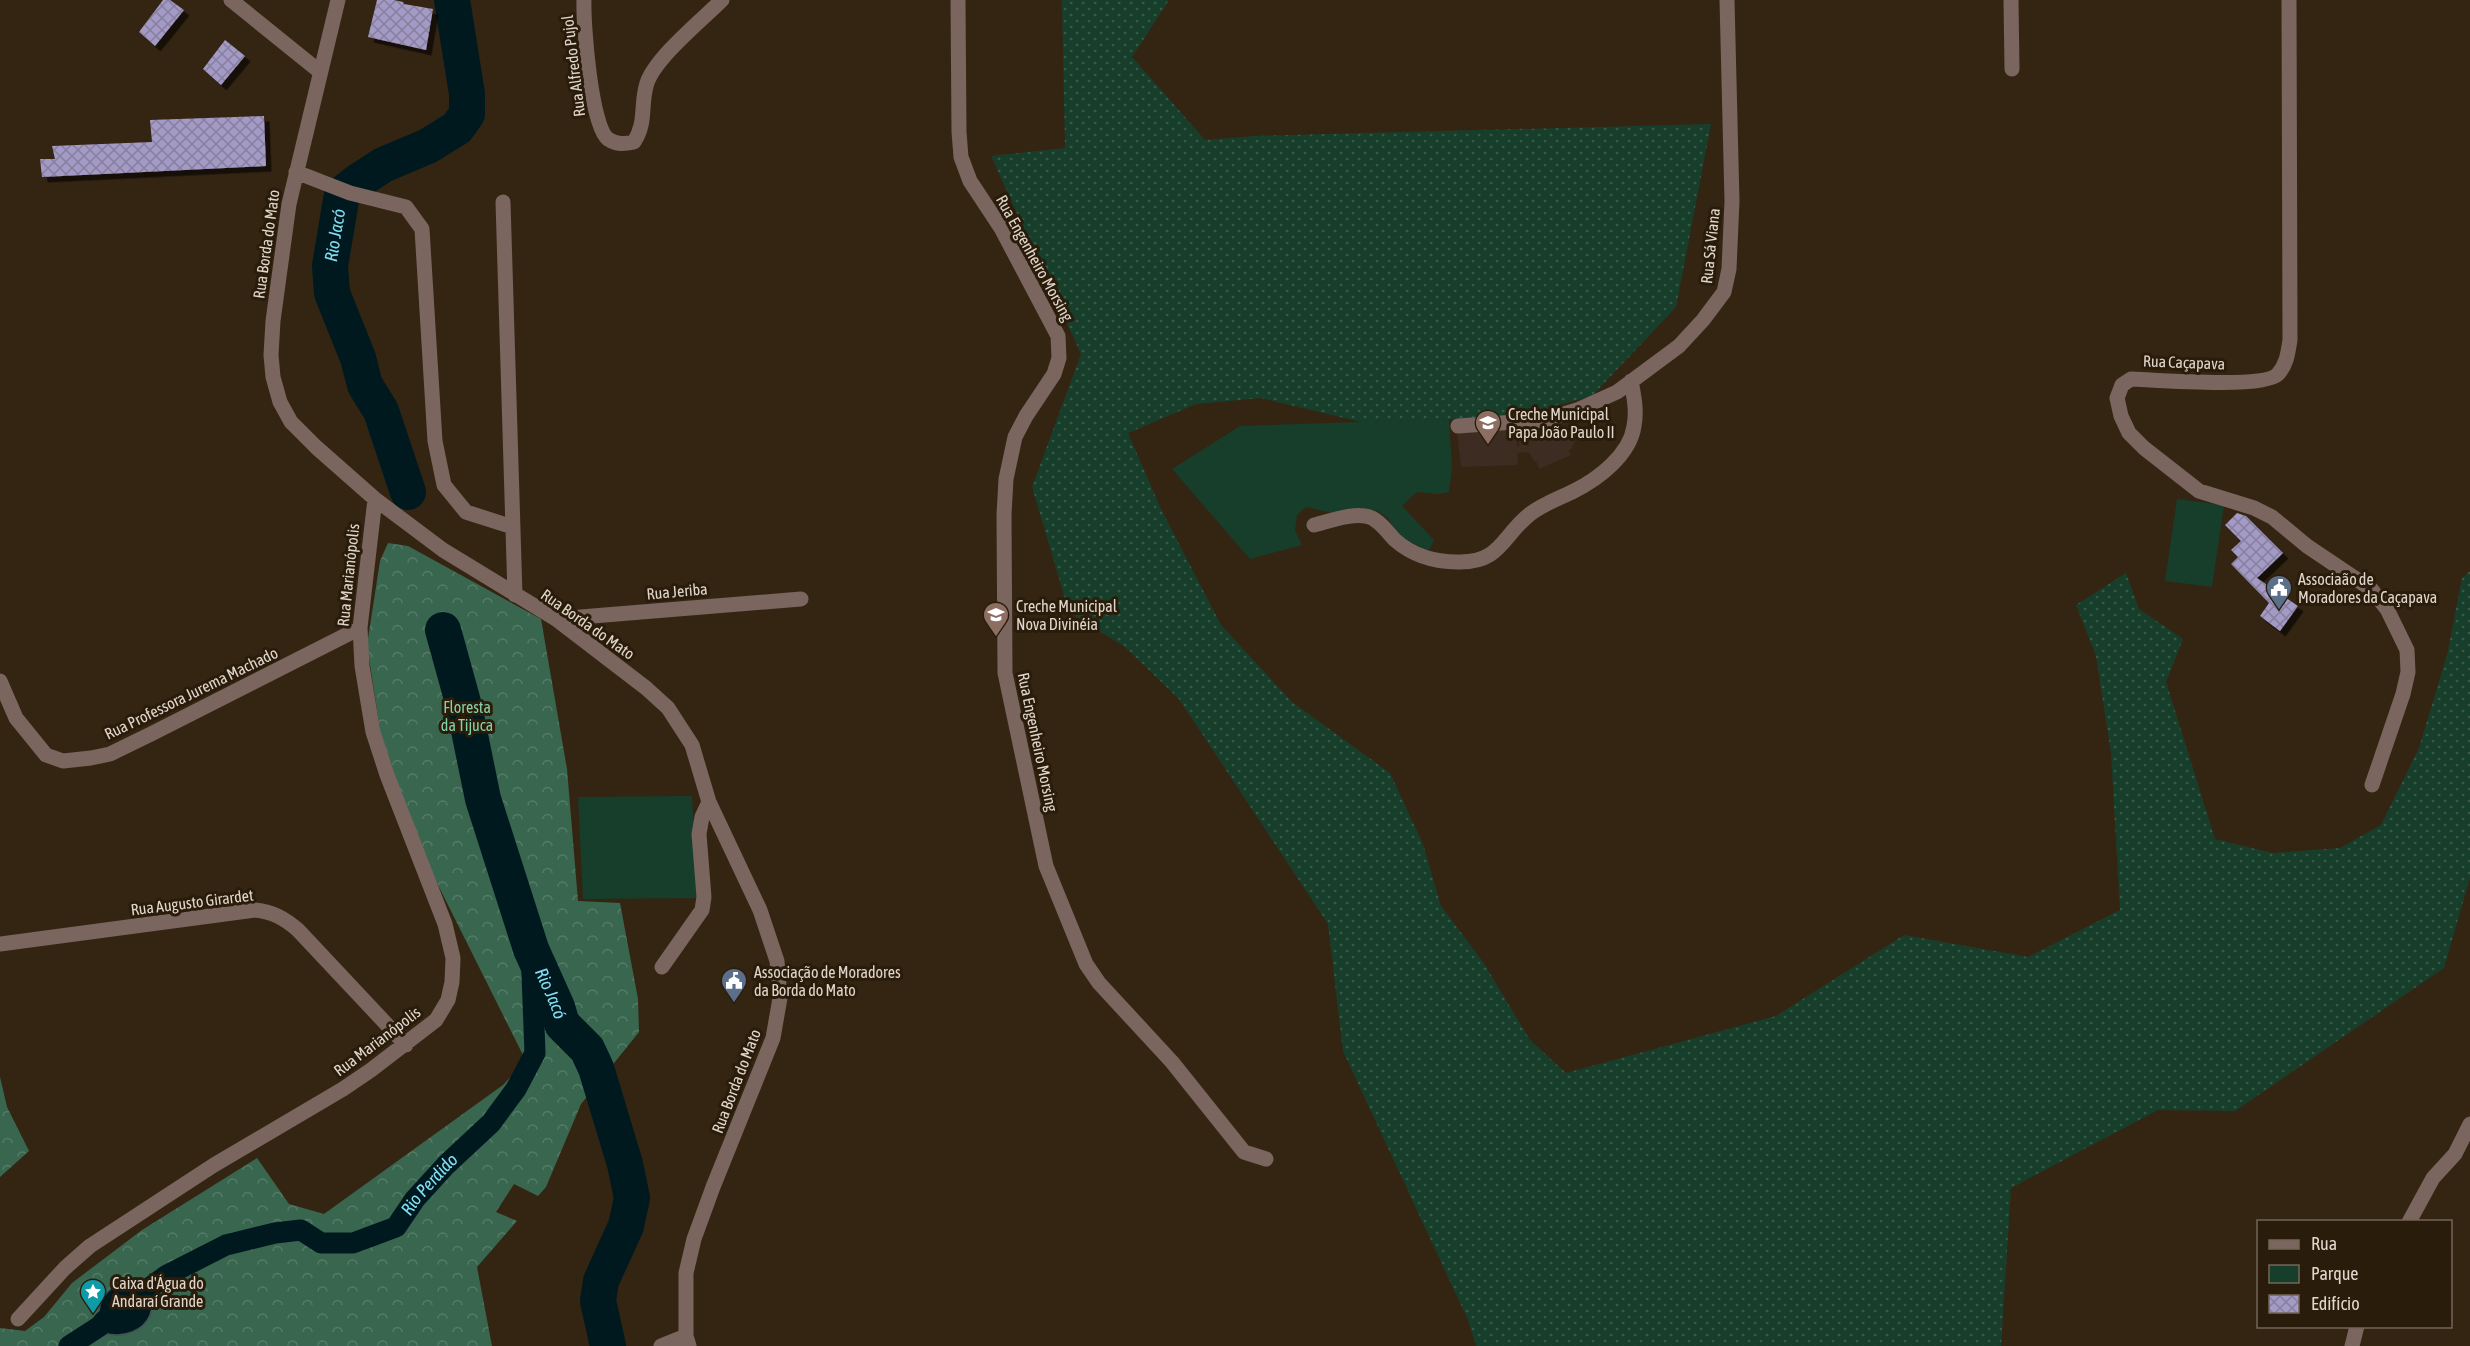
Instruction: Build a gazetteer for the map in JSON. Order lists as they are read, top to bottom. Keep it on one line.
{"streets":{"street":["Rua Alfredo Pujol","Rua Borda do Mato","Rua Sá Viana","Rua Engenheiro Morsing","Rua Caçapava","Rua Marianópolis","Rua Jeriba","Rua Professora Jurema Machado","Rua Augusto Girardet"]},"crossings":[["Rua Borda do Mato","Rua Marianópolis"],["Rua Borda do Mato","Rua Jeriba"],["Rua Marianópolis","Rua Professora Jurema Machado"],["Rua Marianópolis","Rua Augusto Girardet"]],"water":["Rio Jacó","Rio Perdido"],"parks":["Floresta da Tijuca"],"places":{"school or university":["Creche Municipal Papa João Paulo II","Creche Municipal Nova Divinéia"],"public building":["Associaão de Moradores da Caçapava","Associação de Moradores da Borda do Mato"],"place":["Caixa d'Água do Andaraí Grande"]},"legend":["Rua","Parque","Edifício"]}
